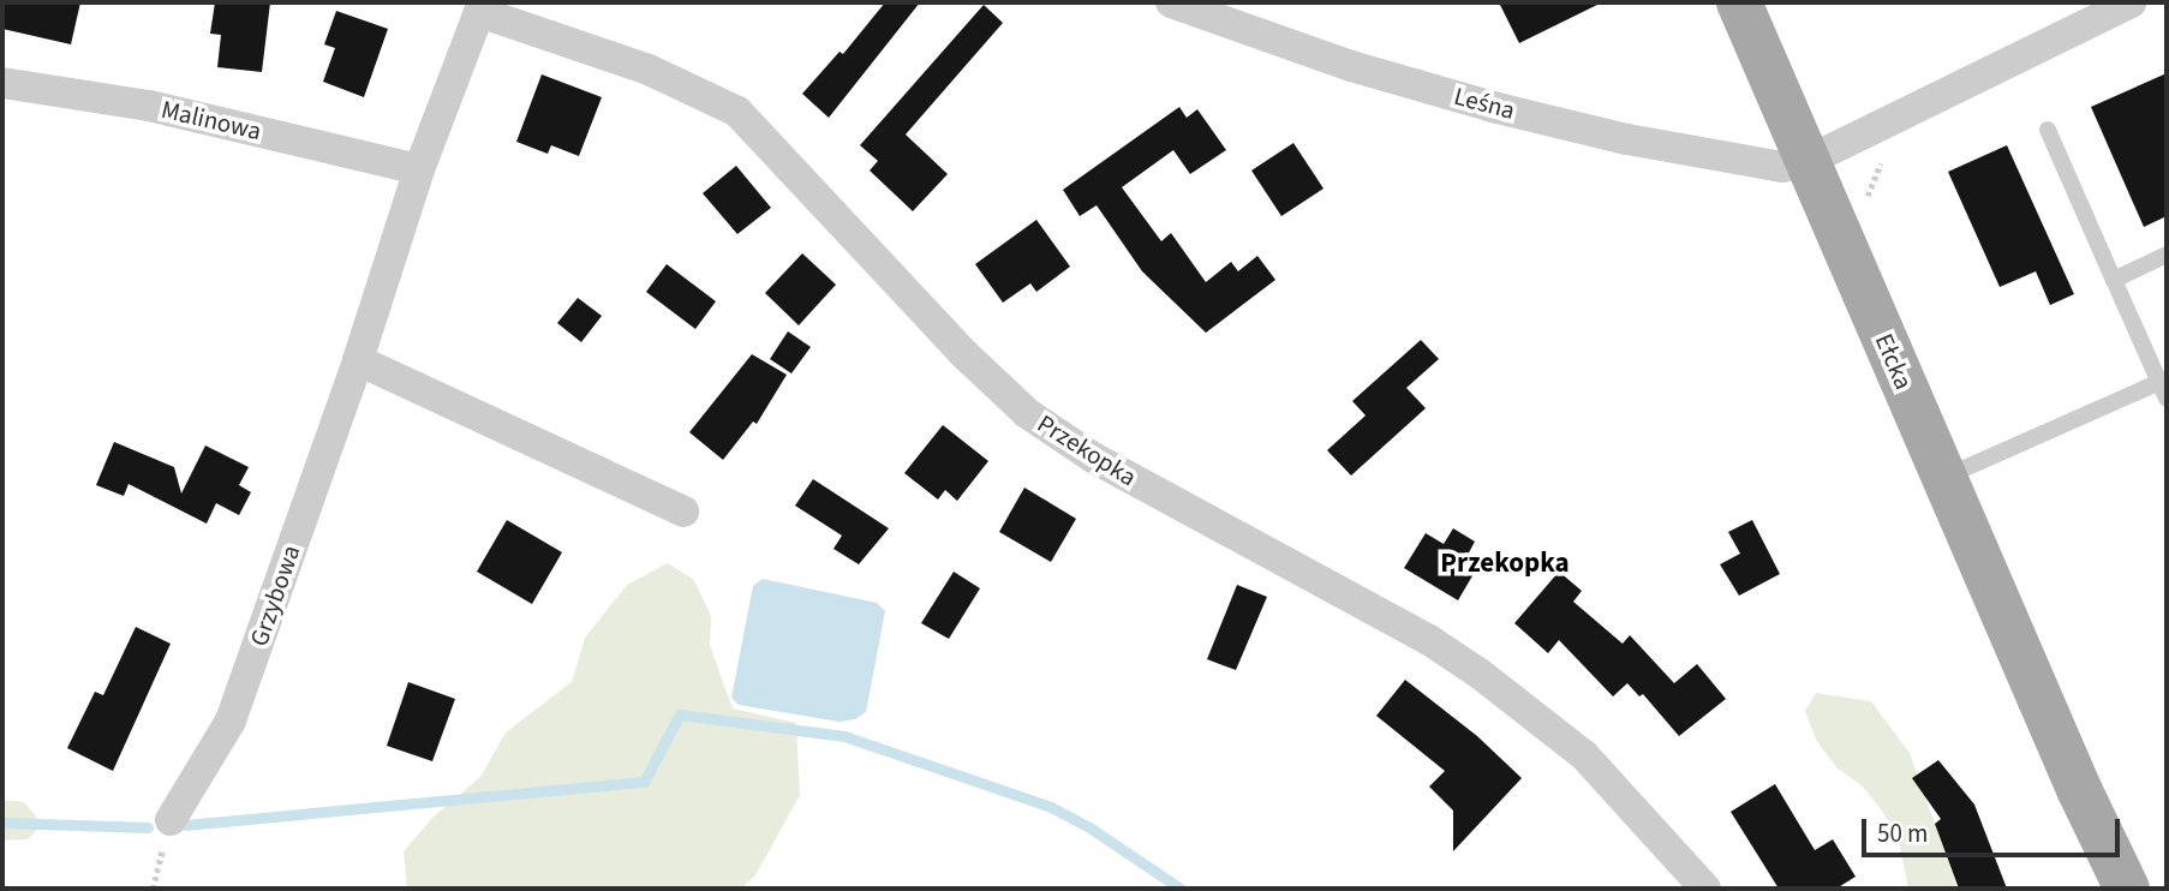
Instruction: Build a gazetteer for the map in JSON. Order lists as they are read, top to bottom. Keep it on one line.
{"streets":{"main road":["Ełcka"],"street":["Leśna","Malinowa","Przekopka","Grzybowa"]},"crossings":[["Leśna","Ełcka"],["Malinowa","Grzybowa"],["Przekopka","Grzybowa"]],"districts":["Przekopka"],"scale_bar":"50 m"}
